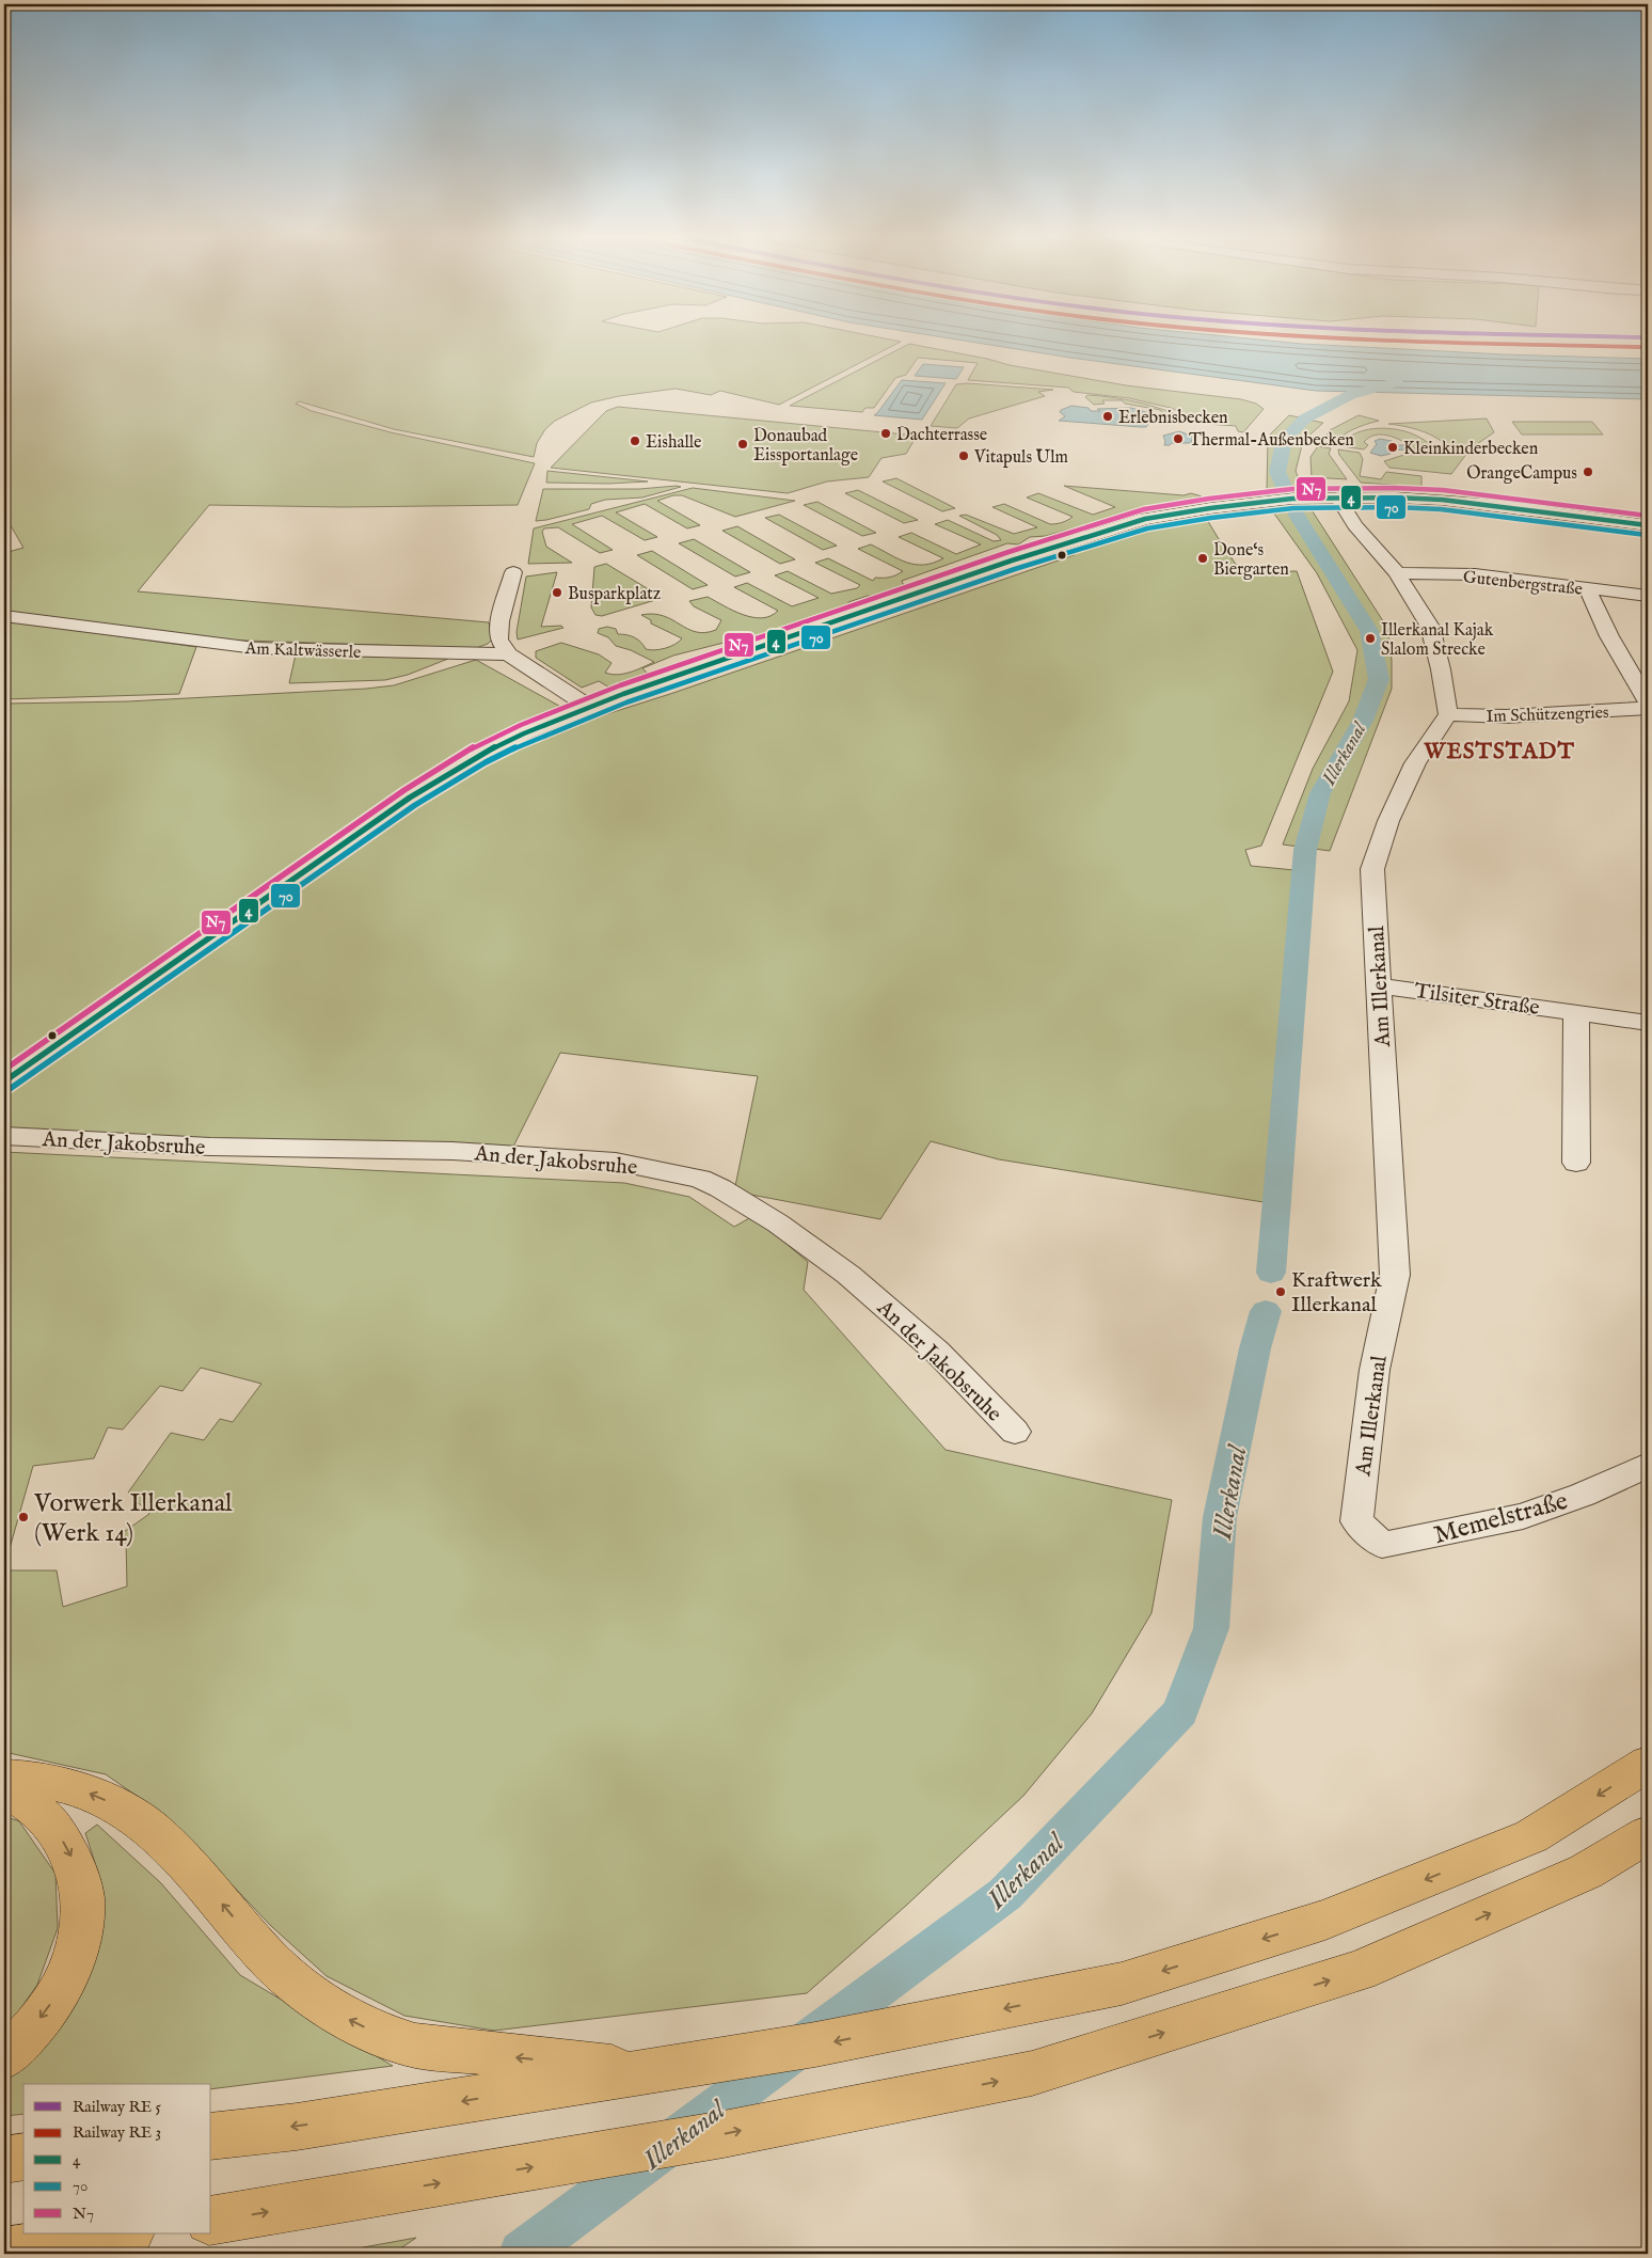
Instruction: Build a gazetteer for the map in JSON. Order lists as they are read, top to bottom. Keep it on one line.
{"streets":{"street":["Gutenbergstraße","Am Kaltwässerle","Im Schützengries","Am Illerkanal","Tilsiter Straße","An der Jakobsruhe","Memelstraße"]},"crossings":[["Im Schützengries","Am Illerkanal"],["Am Illerkanal","Tilsiter Straße"],["Am Illerkanal","Memelstraße"]],"districts":["WESTSTADT"],"water":["Illerkanal"],"places":["Erlebnisbecken","Dachterrasse","Thermal-Außenbecken","Eishalle","Donaubad Eissportanlage","Kleinkinderbecken","Vitapuls Ulm","OrangeCampus","Done‘s Biergarten","Busparkplatz","Illerkanal Kajak Slalom Strecke","Kraftwerk Illerkanal","Vorwerk Illerkanal (Werk 14)"],"lines":["transit line N7","transit line 4","transit line 70"],"legend":["Railway RE 5","Railway RE 3","4","70","N7"]}
